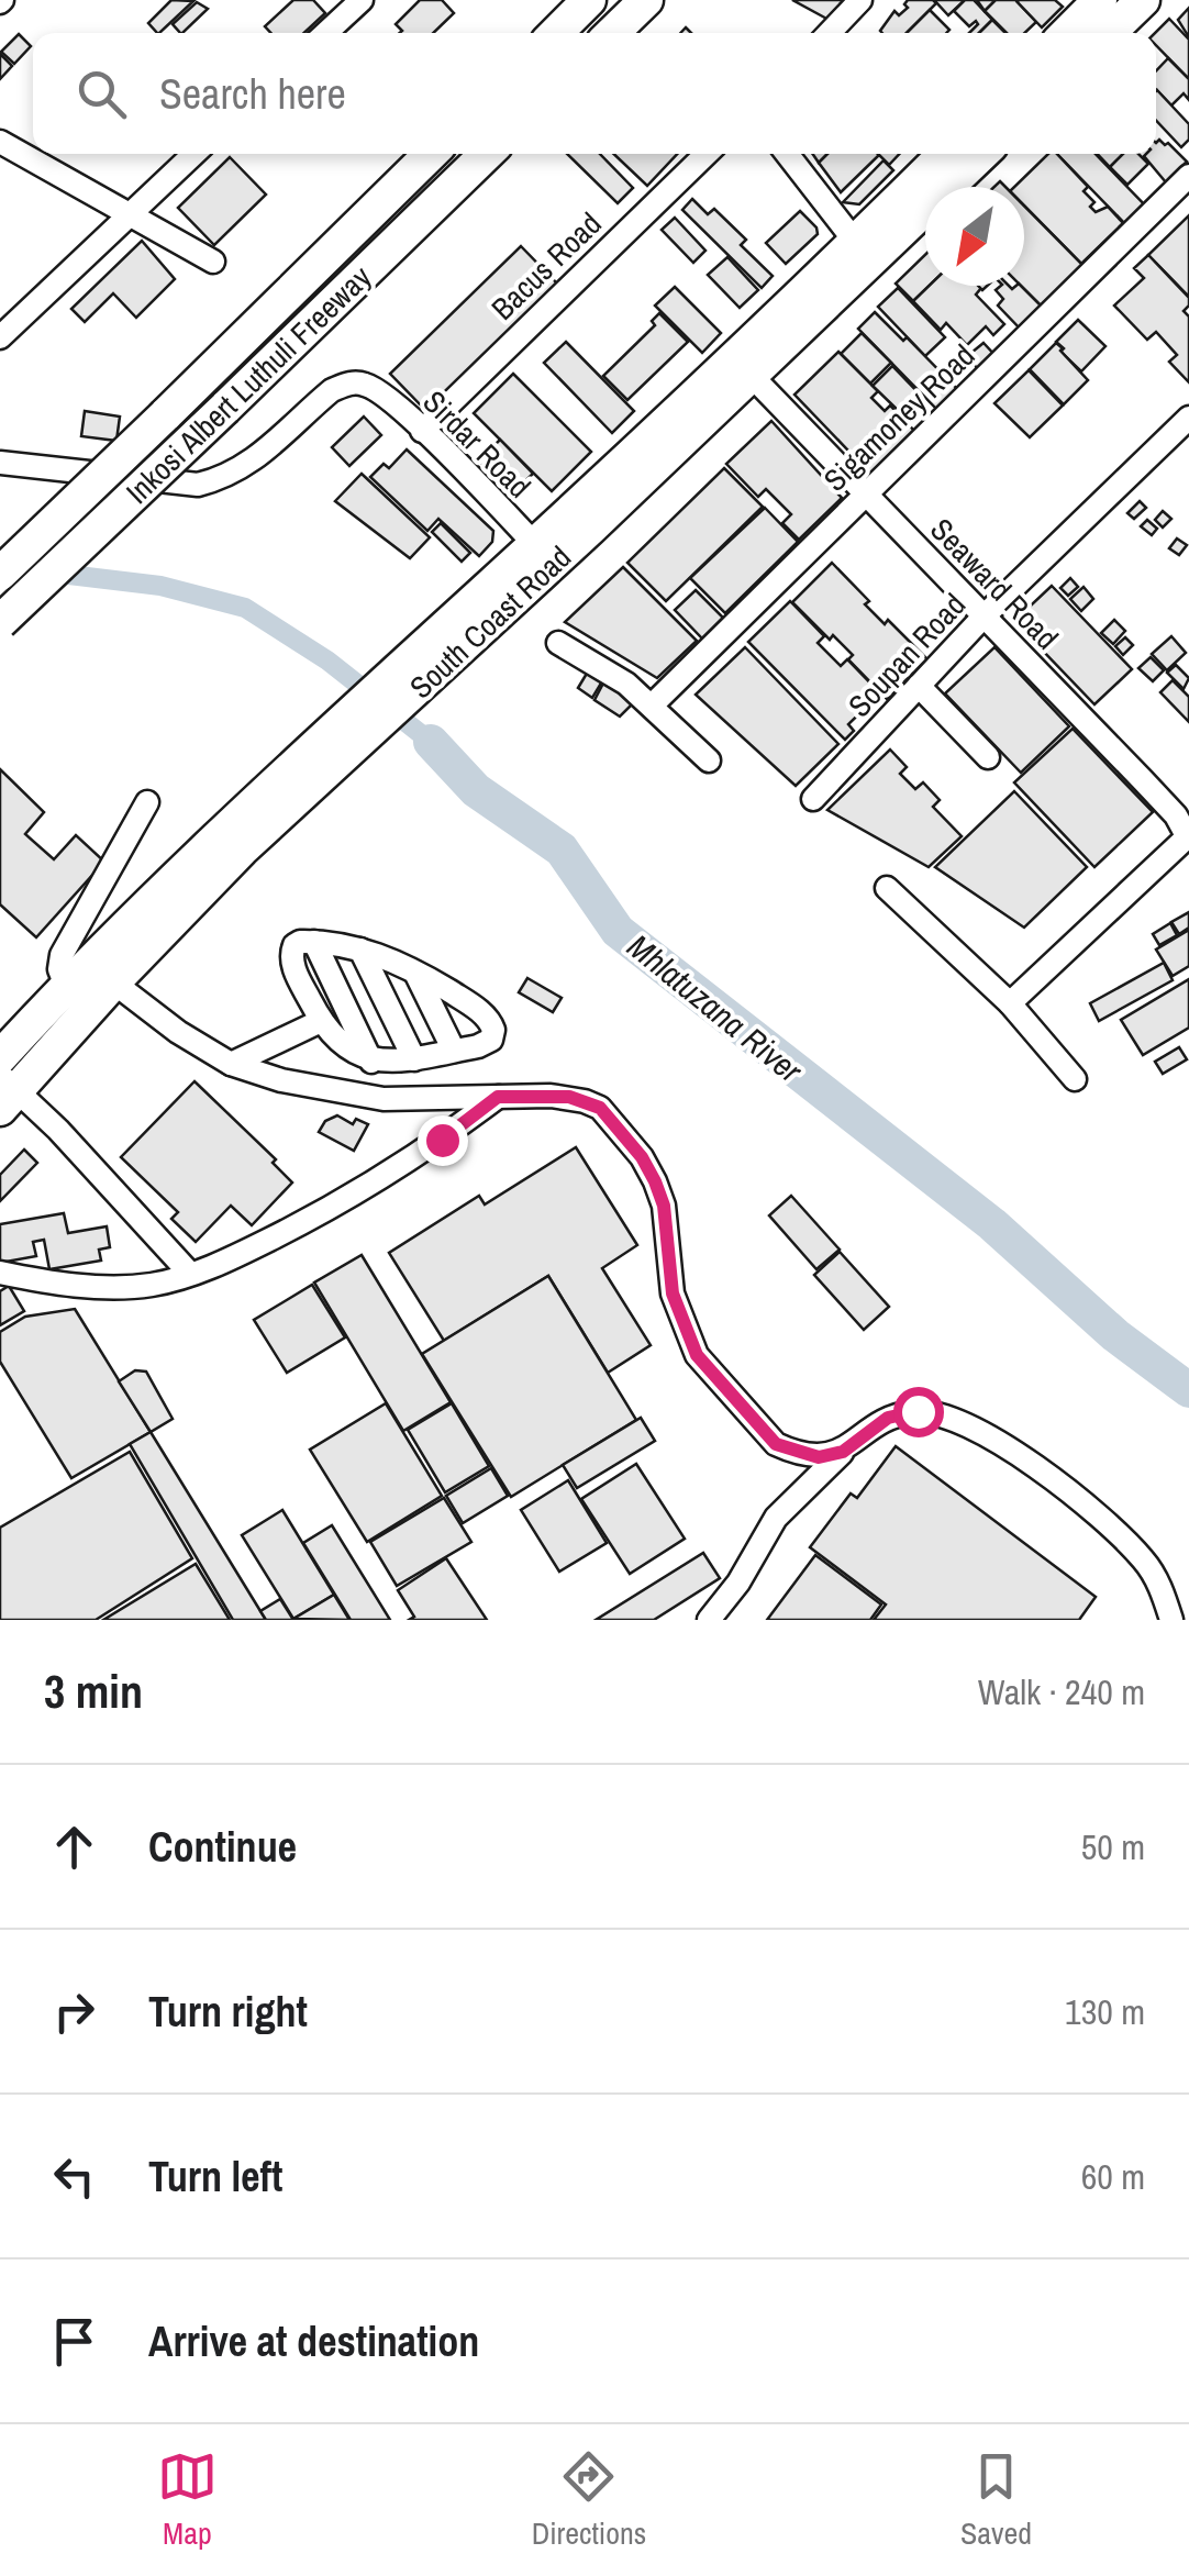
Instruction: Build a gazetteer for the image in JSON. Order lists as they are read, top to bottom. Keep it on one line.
{"streets":{"highway":["Inkosi Albert Luthuli Freeway","South Coast Road"],"street":["Bacus Road","Sigamoney Road","Sirdar Road","Seaward Road","Soupan Road"]},"crossings":[["Bacus Road","Sirdar Road"],["Sigamoney Road","Seaward Road"],["Sirdar Road","South Coast Road"],["Seaward Road","South Coast Road"],["Seaward Road","Soupan Road"]],"water":["Mhlatuzana River"],"north":"bottom left","page":{"search":"Search here","heading":["3 min","Walk · 240 m"],"list":[["Continue","50 m"],["Turn right","130 m"],["Turn left","60 m"],"Arrive at destination"],"nav":["Map","Directions","Saved"]}}
